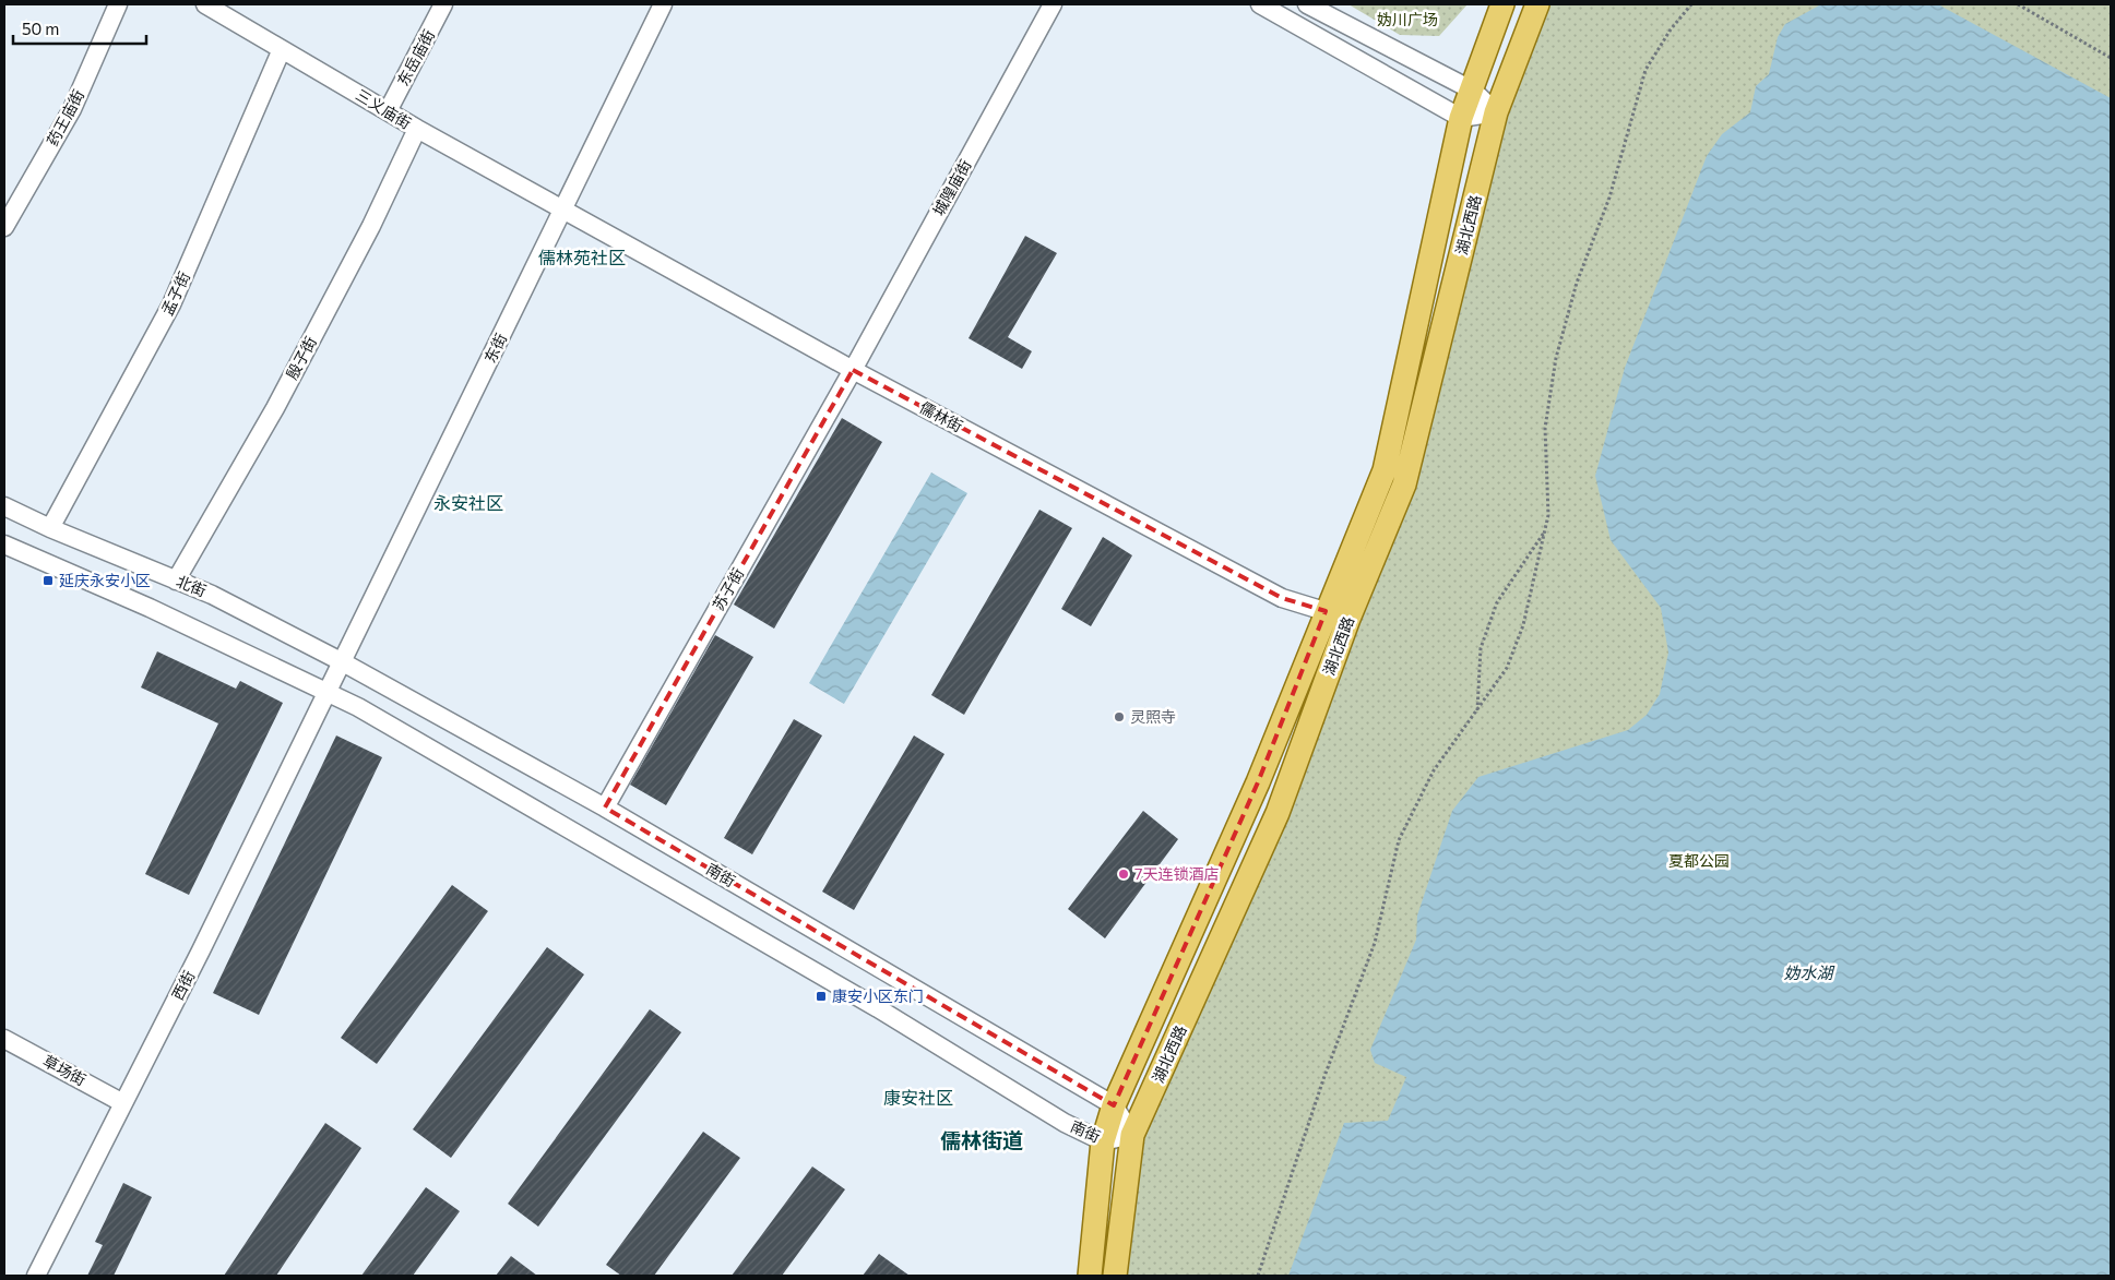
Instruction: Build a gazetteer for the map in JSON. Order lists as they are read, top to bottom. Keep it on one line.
{"streets":{"main road":["湖北西路"],"street":["东岳庙街","三义庙街","药王庙街","城隍庙街","孟子街","东街","殷子街","儒林街","北街","苏子街","南街","西街","草场街"]},"crossings":[["东岳庙街","三义庙街"],["三义庙街","孟子街"],["三义庙街","东街"],["三义庙街","殷子街"],["三义庙街","儒林街"],["城隍庙街","儒林街"],["城隍庙街","苏子街"],["湖北西路","儒林街"],["湖北西路","南街"],["孟子街","北街"],["东街","儒林街"],["东街","北街"],["东街","南街"],["东街","西街"],["殷子街","北街"],["儒林街","苏子街"],["北街","南街"],["苏子街","南街"],["南街","西街"],["西街","草场街"]],"districts":["儒林苑社区","永安社区","康安社区","儒林街道"],"water":["妫水湖"],"parks":["妫川广场","夏都公园"],"places":{"transit":["延庆永安小区","康安小区东门"],"other":["灵照寺","7天连锁酒店"]},"scale_bar":"50 m"}
